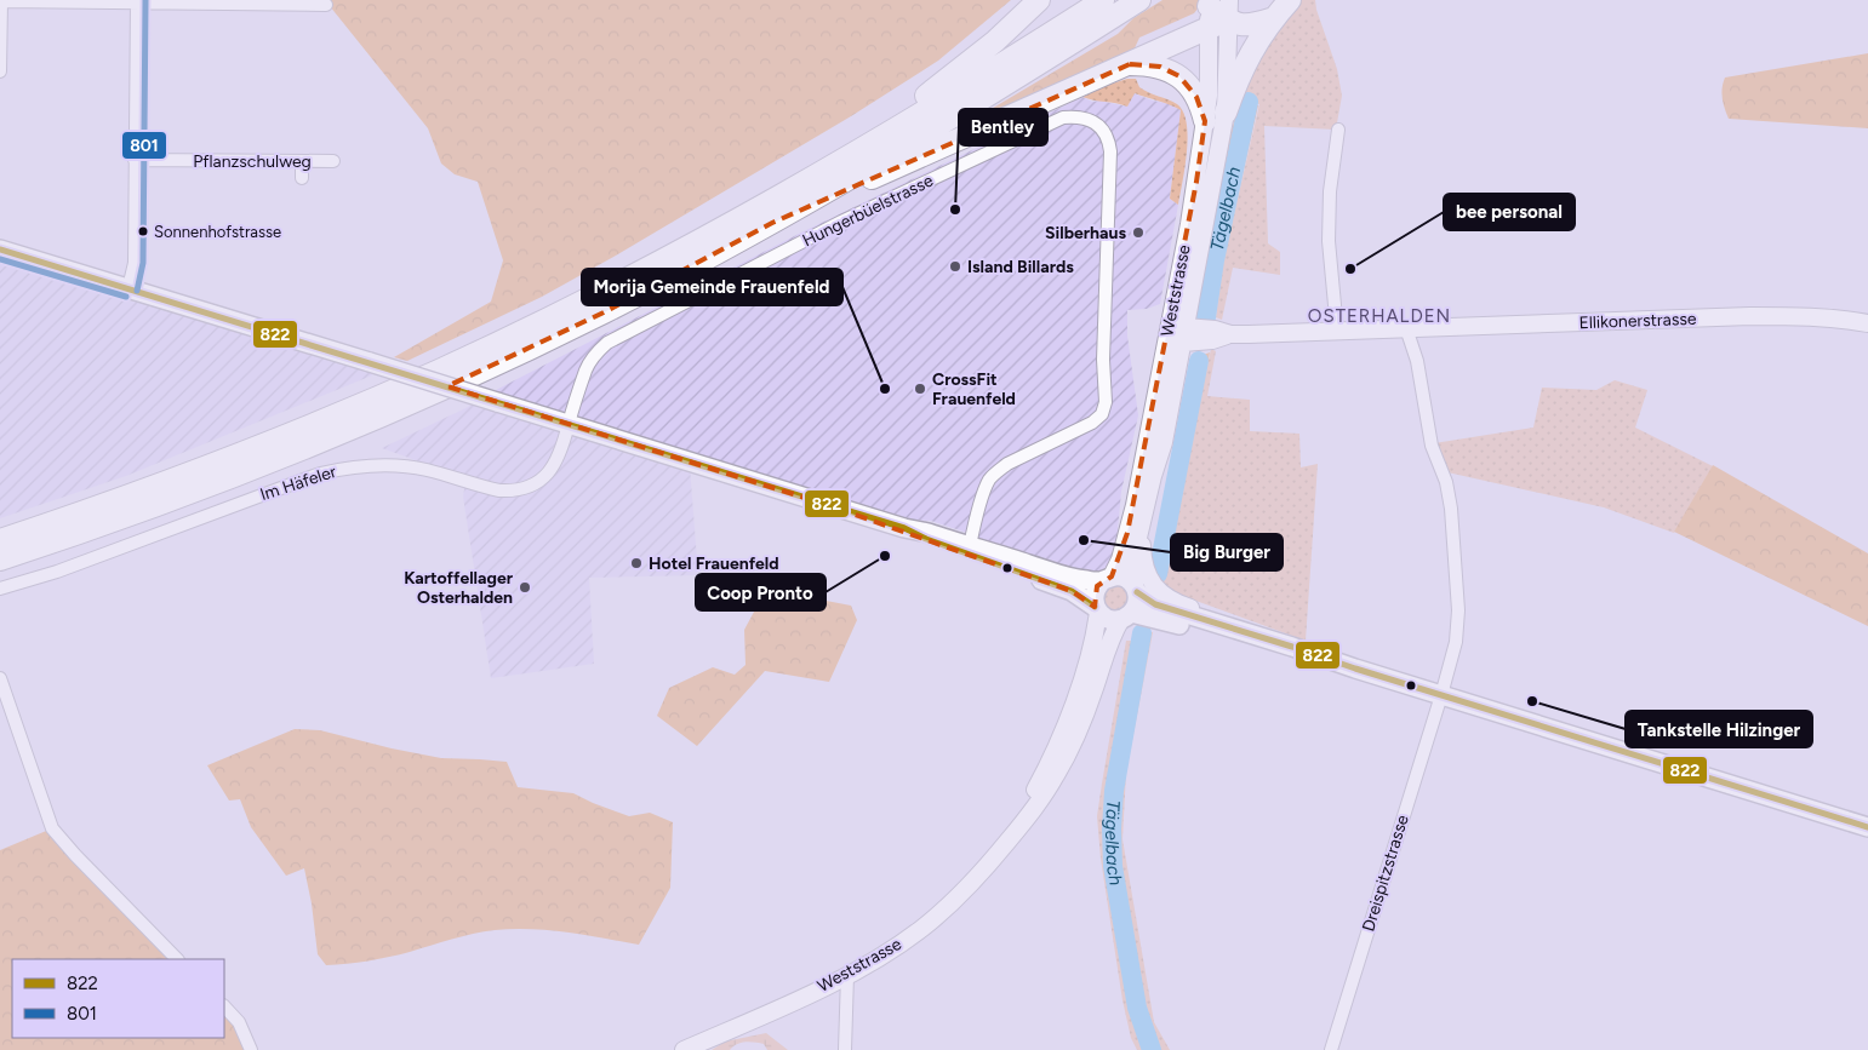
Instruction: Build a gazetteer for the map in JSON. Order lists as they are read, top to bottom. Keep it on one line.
{"streets":{"main road":["Weststrasse","Ellikonerstrasse"],"street":["Pflanzschulweg","Hungerbüelstrasse","Im Häfeler","Dreispitzstrasse"]},"crossings":[["Hungerbüelstrasse","Im Häfeler"],["Weststrasse","Ellikonerstrasse"]],"districts":["OSTERHALDEN"],"water":["Tägelbach"],"places":["Bentley","Sonnenhofstrasse","Silberhaus","Island Billards","bee personal","Morija Gemeinde Frauenfeld","CrossFit Frauenfeld","Big Burger","Coop Pronto","Hotel Frauenfeld","Kartoffellager Osterhalden","Tankstelle Hilzinger"],"lines":["transit line 801","transit line 822"],"legend":["822","801"]}
